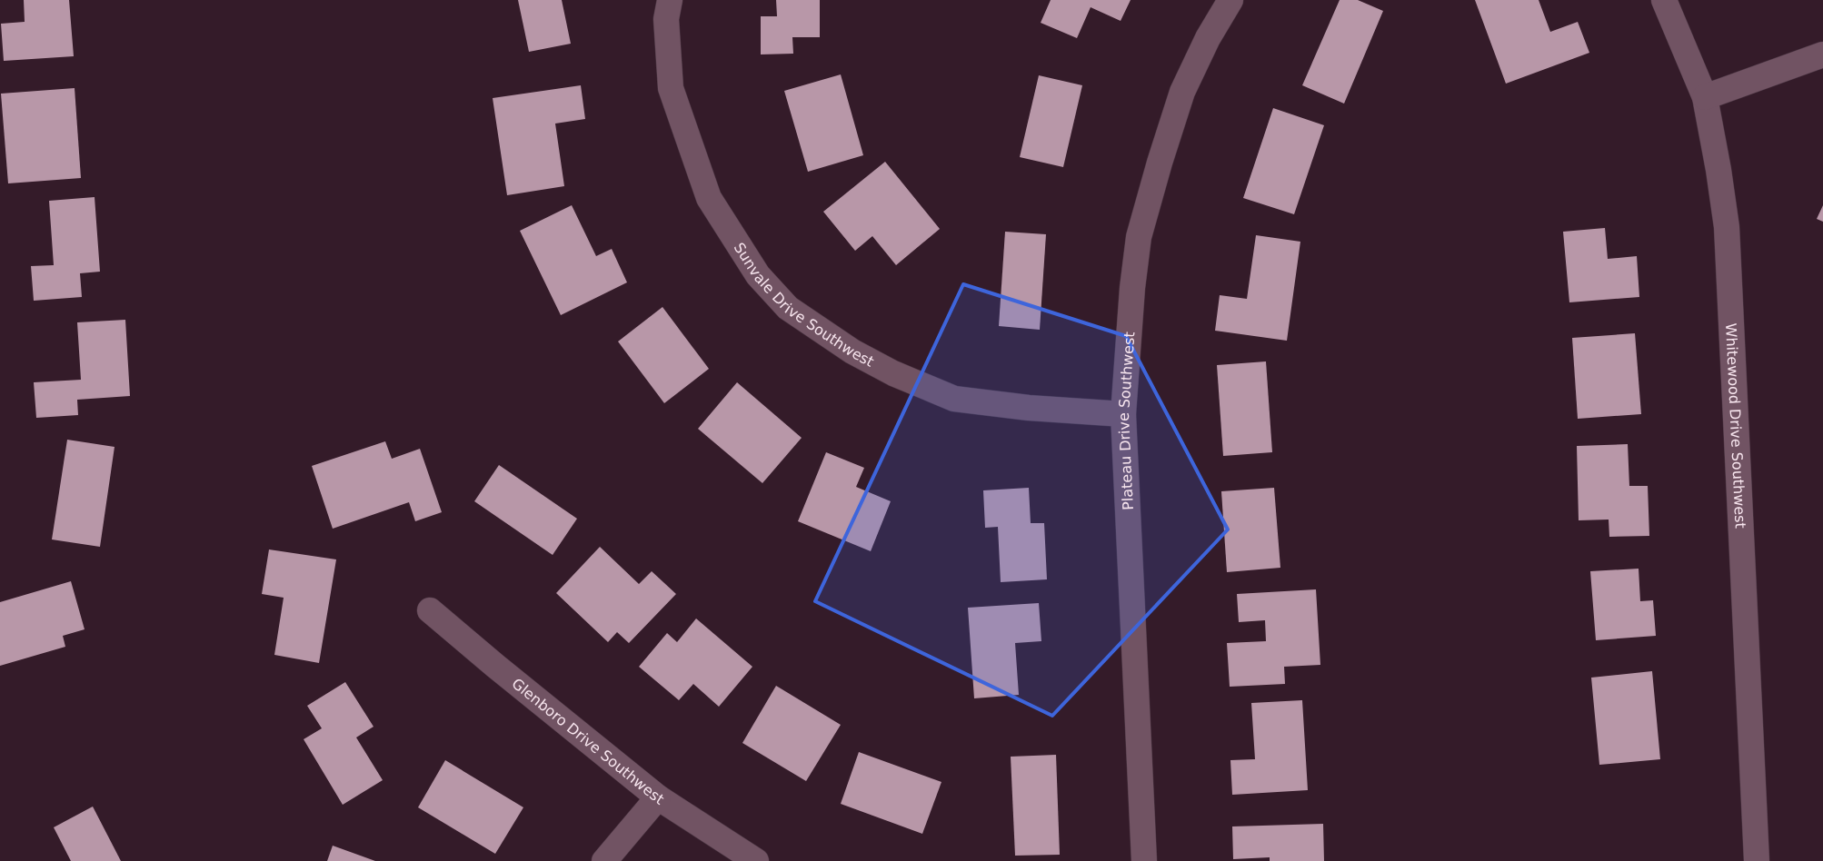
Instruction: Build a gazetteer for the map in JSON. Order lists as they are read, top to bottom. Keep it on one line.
{"streets":{"street":["Sunvale Drive Southwest","Plateau Drive Southwest","Whitewood Drive Southwest","Glenboro Drive Southwest"]},"crossings":[["Sunvale Drive Southwest","Plateau Drive Southwest"]]}
